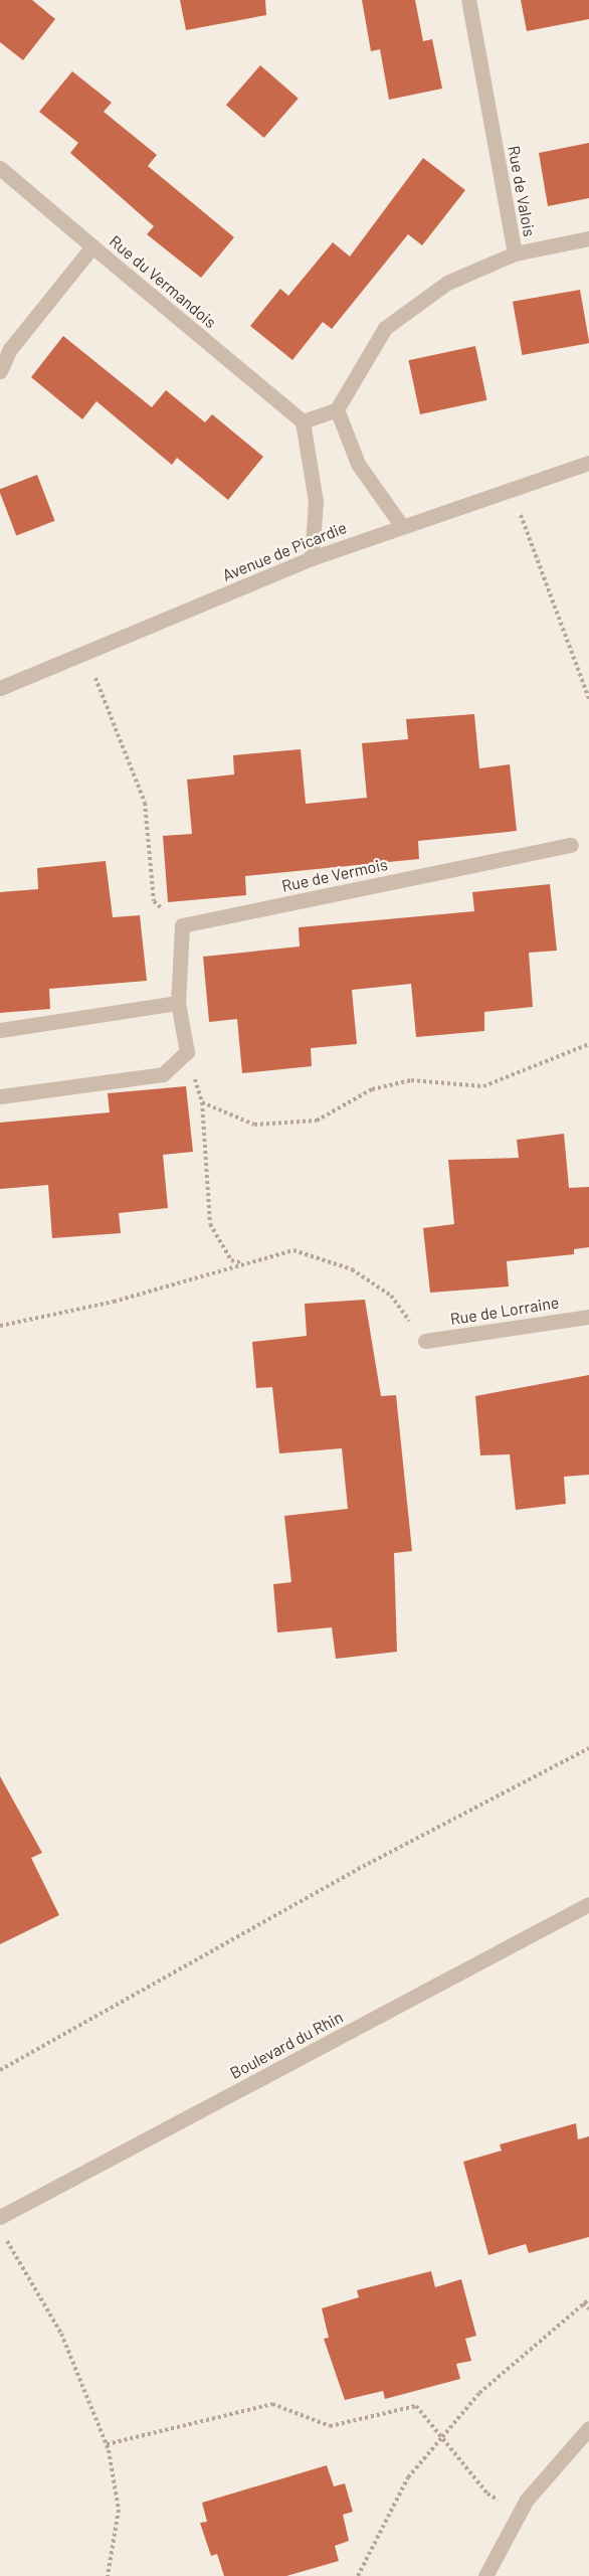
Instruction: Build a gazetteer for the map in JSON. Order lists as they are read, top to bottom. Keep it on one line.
{"streets":{"street":["Rue de Valois","Rue du Vermandois","Avenue de Picardie","Rue de Vermois","Rue de Lorraine","Boulevard du Rhin"]}}
